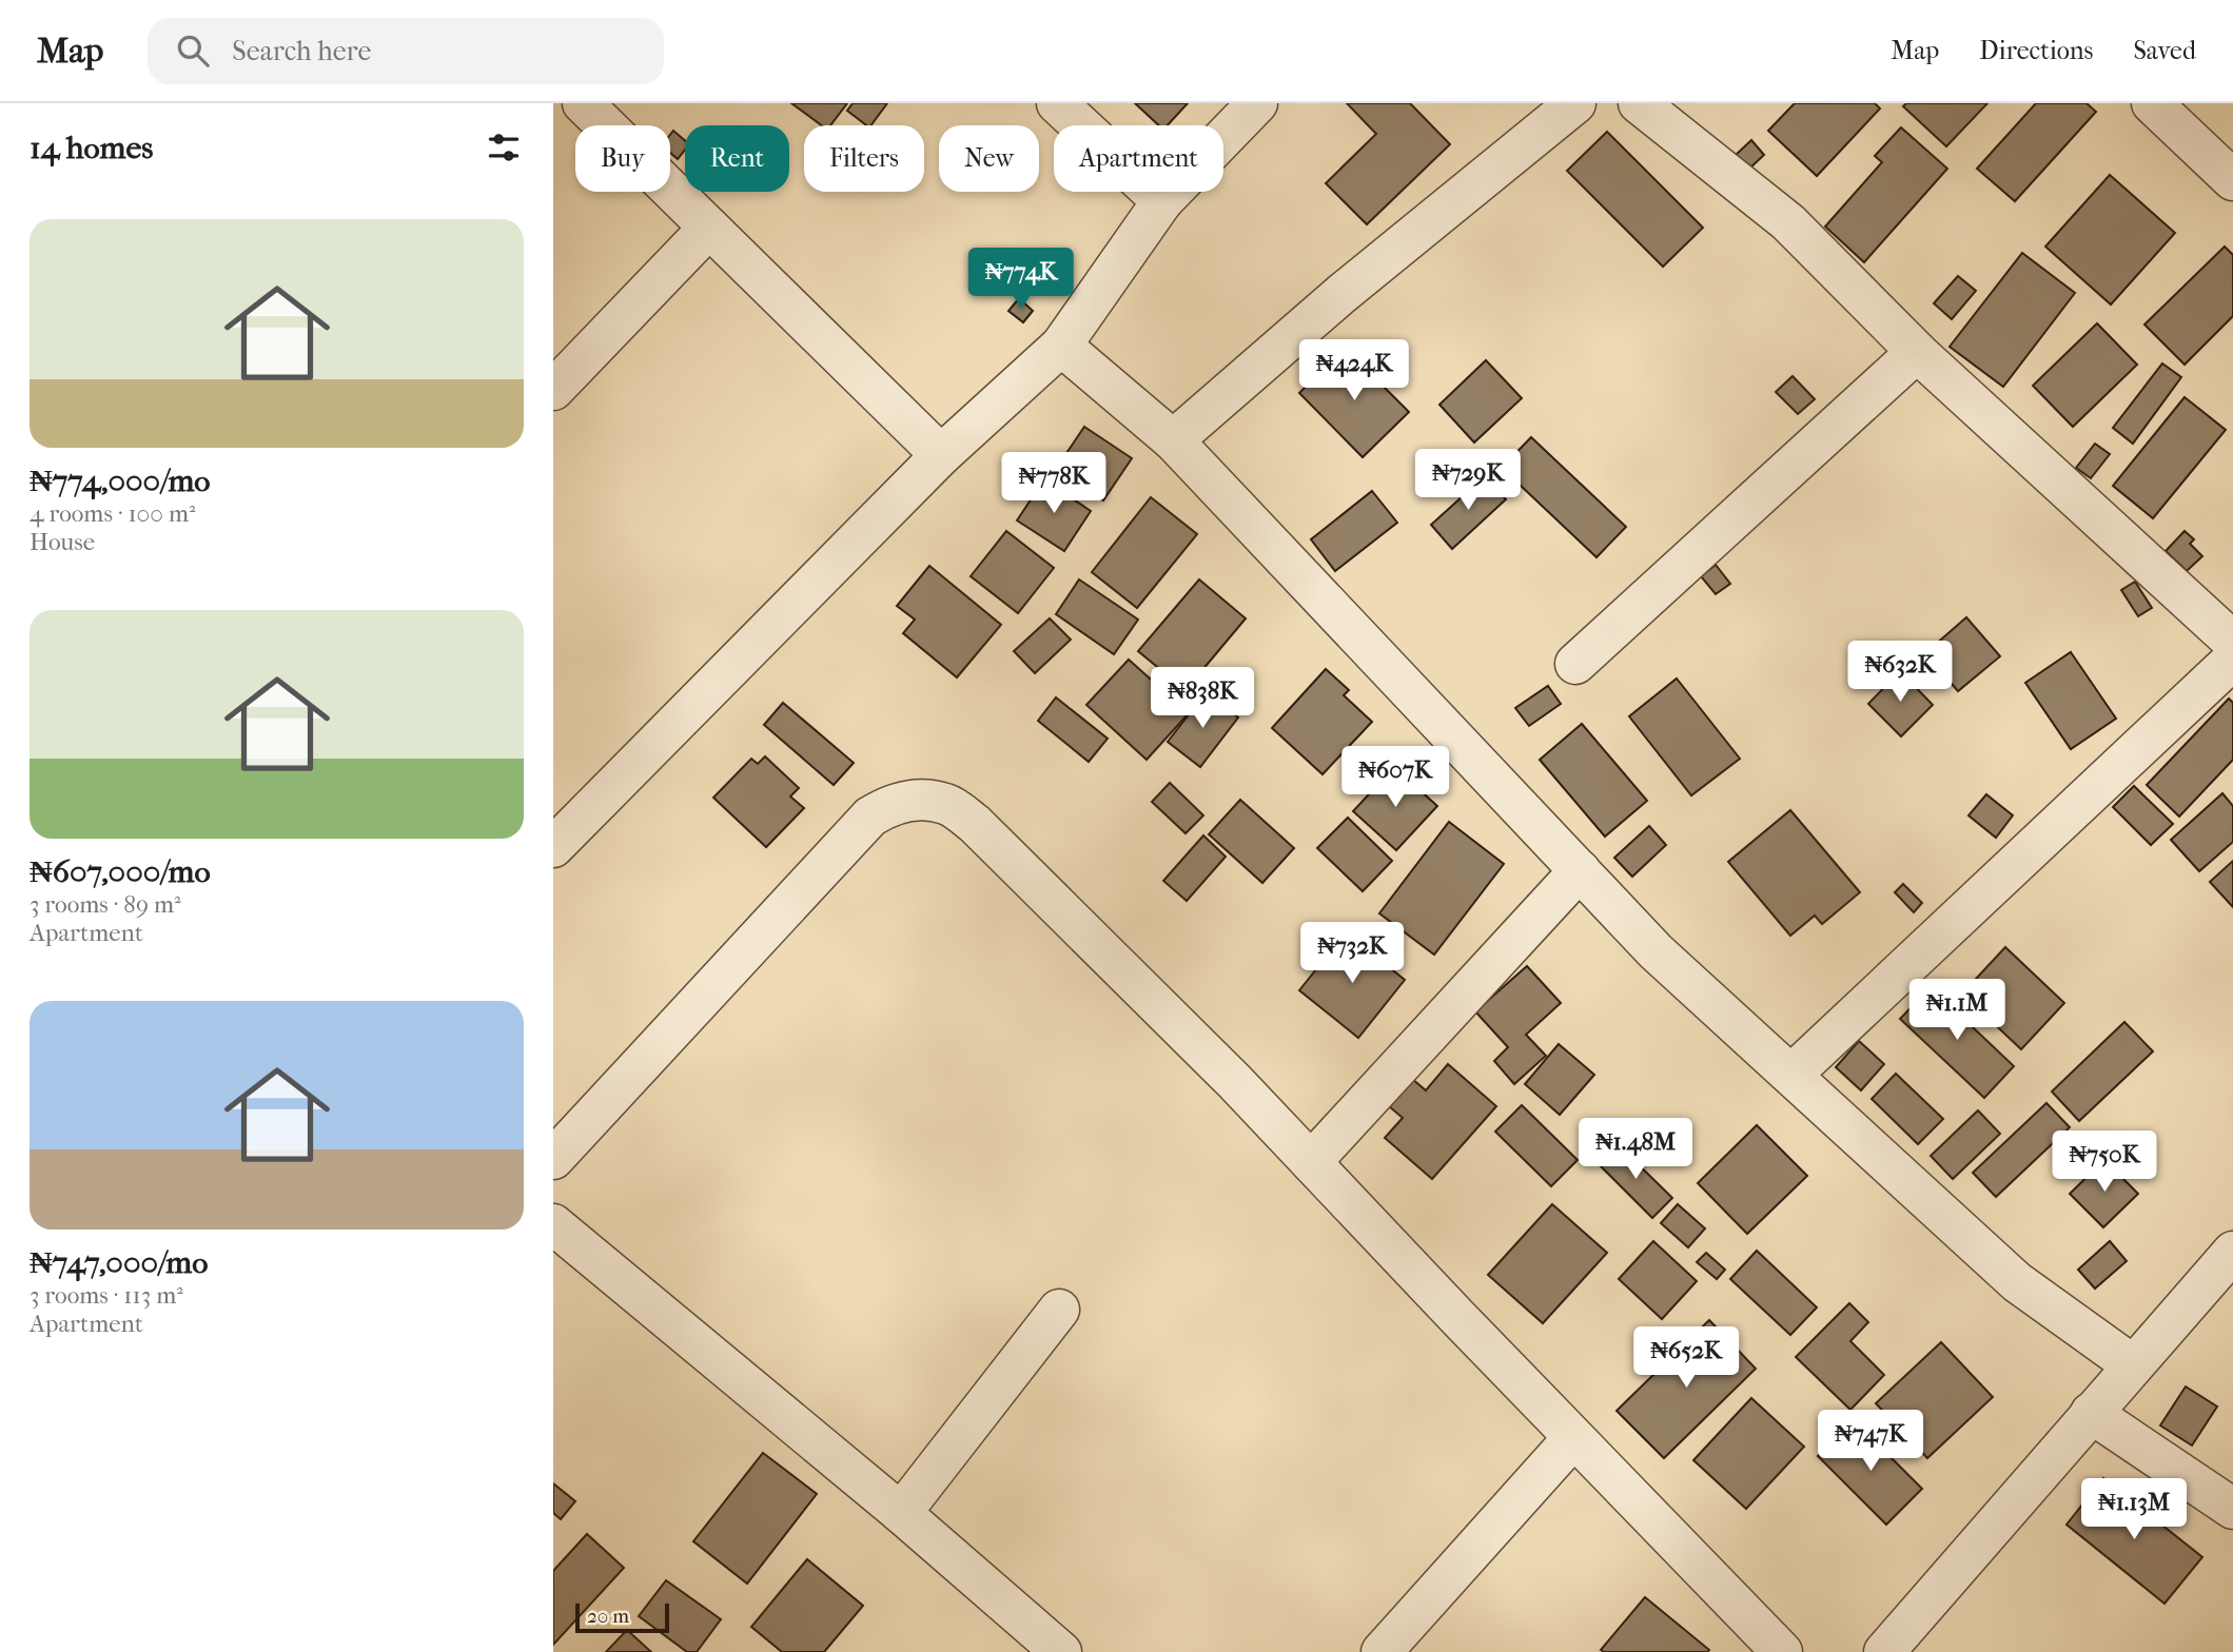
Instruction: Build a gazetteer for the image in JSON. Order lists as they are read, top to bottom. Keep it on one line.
{"scale_bar":"20 m","page":{"header":"Map","search":"Search here","nav":["Map","Directions","Saved"],"heading":"14 homes","chip":["Buy","Rent","Filters","New","Apartment"],"list":[{"name":"₦774,000/mo","note":"4 rooms · 100 m² · House"},{"name":"₦607,000/mo","note":"3 rooms · 89 m² · Apartment"},{"name":"₦747,000/mo","note":"3 rooms · 113 m² · Apartment"}],"price":["₦774K","₦424K","₦729K","₦778K","₦632K","₦838K","₦607K","₦732K","₦1.1M","₦1.48M","₦750K","₦652K","₦747K","₦1.13M"],"scale":"20 m"}}
